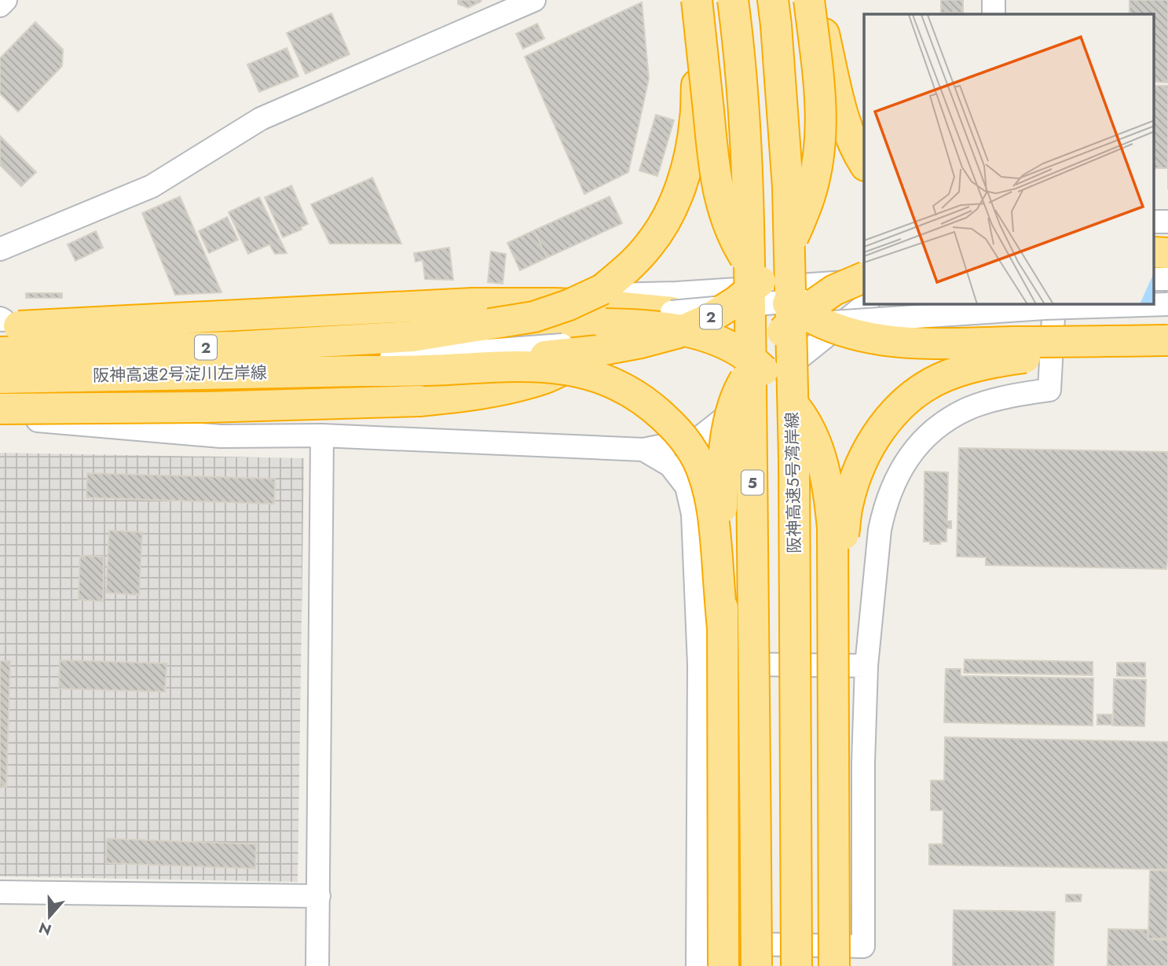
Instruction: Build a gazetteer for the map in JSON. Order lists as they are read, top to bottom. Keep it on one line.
{"streets":{"highway":["2","阪神高速2号淀川左岸線","5","阪神高速5号湾岸線"]},"crossings":[["2","阪神高速2号淀川左岸線"],["2","5"]],"north":"bottom"}
